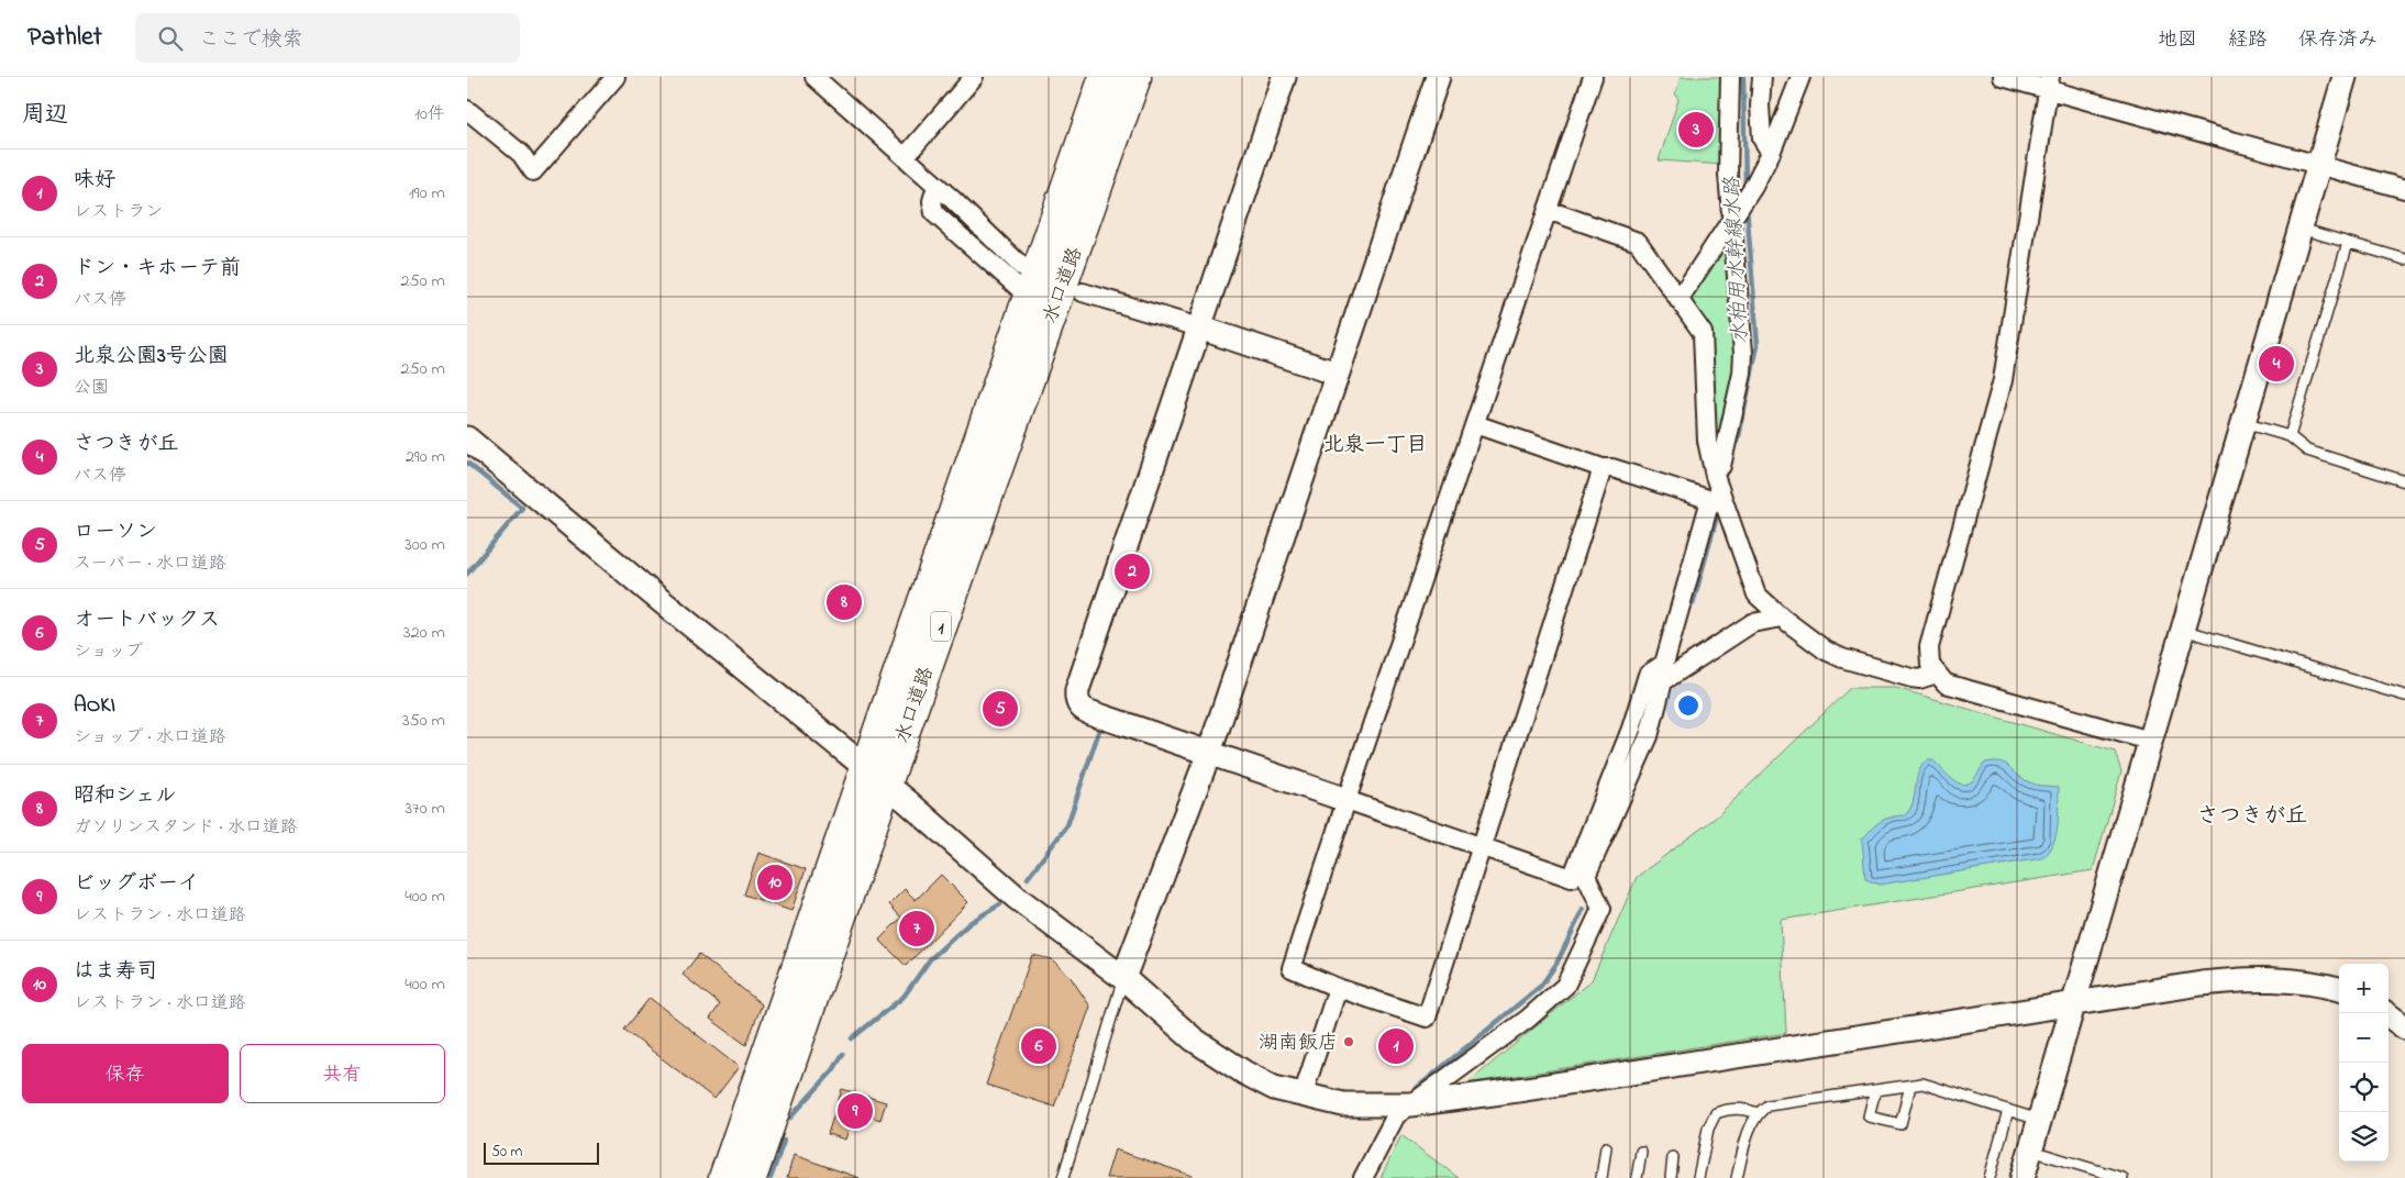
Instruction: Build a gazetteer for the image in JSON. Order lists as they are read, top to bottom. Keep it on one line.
{"streets":{"highway":["水口道路","1"]},"districts":["北泉一丁目","さつきが丘"],"water":["水柏用水幹線水路"],"places":["湖南飯店"],"scale_bar":"50 m","page":{"header":"Pathlet","search":"ここで検索","nav":["地図","経路","保存済み"],"heading":["周辺","10件"],"pins":["3","4","2","8","5","10","7","1","6","9"],"list":[{"mark":"1","name":"味好","note":"レストラン","value":"190 m"},{"mark":"2","name":"ドン・キホーテ前","note":"バス停","value":"250 m"},{"mark":"3","name":"北泉公園3号公園","note":"公園","value":"250 m"},{"mark":"4","name":"さつきが丘","note":"バス停","value":"290 m"},{"mark":"5","name":"ローソン","note":"スーパー · 水口道路","value":"300 m"},{"mark":"6","name":"オートバックス","note":"ショップ","value":"320 m"},{"mark":"7","name":"AOKI","note":"ショップ · 水口道路","value":"350 m"},{"mark":"8","name":"昭和シェル","note":"ガソリンスタンド · 水口道路","value":"370 m"},{"mark":"9","name":"ビッグボーイ","note":"レストラン · 水口道路","value":"400 m"},{"mark":"10","name":"はま寿司","note":"レストラン · 水口道路","value":"400 m"}],"map_buttons":["+","−"],"buttons":["保存","共有"],"scale":"50 m"}}
